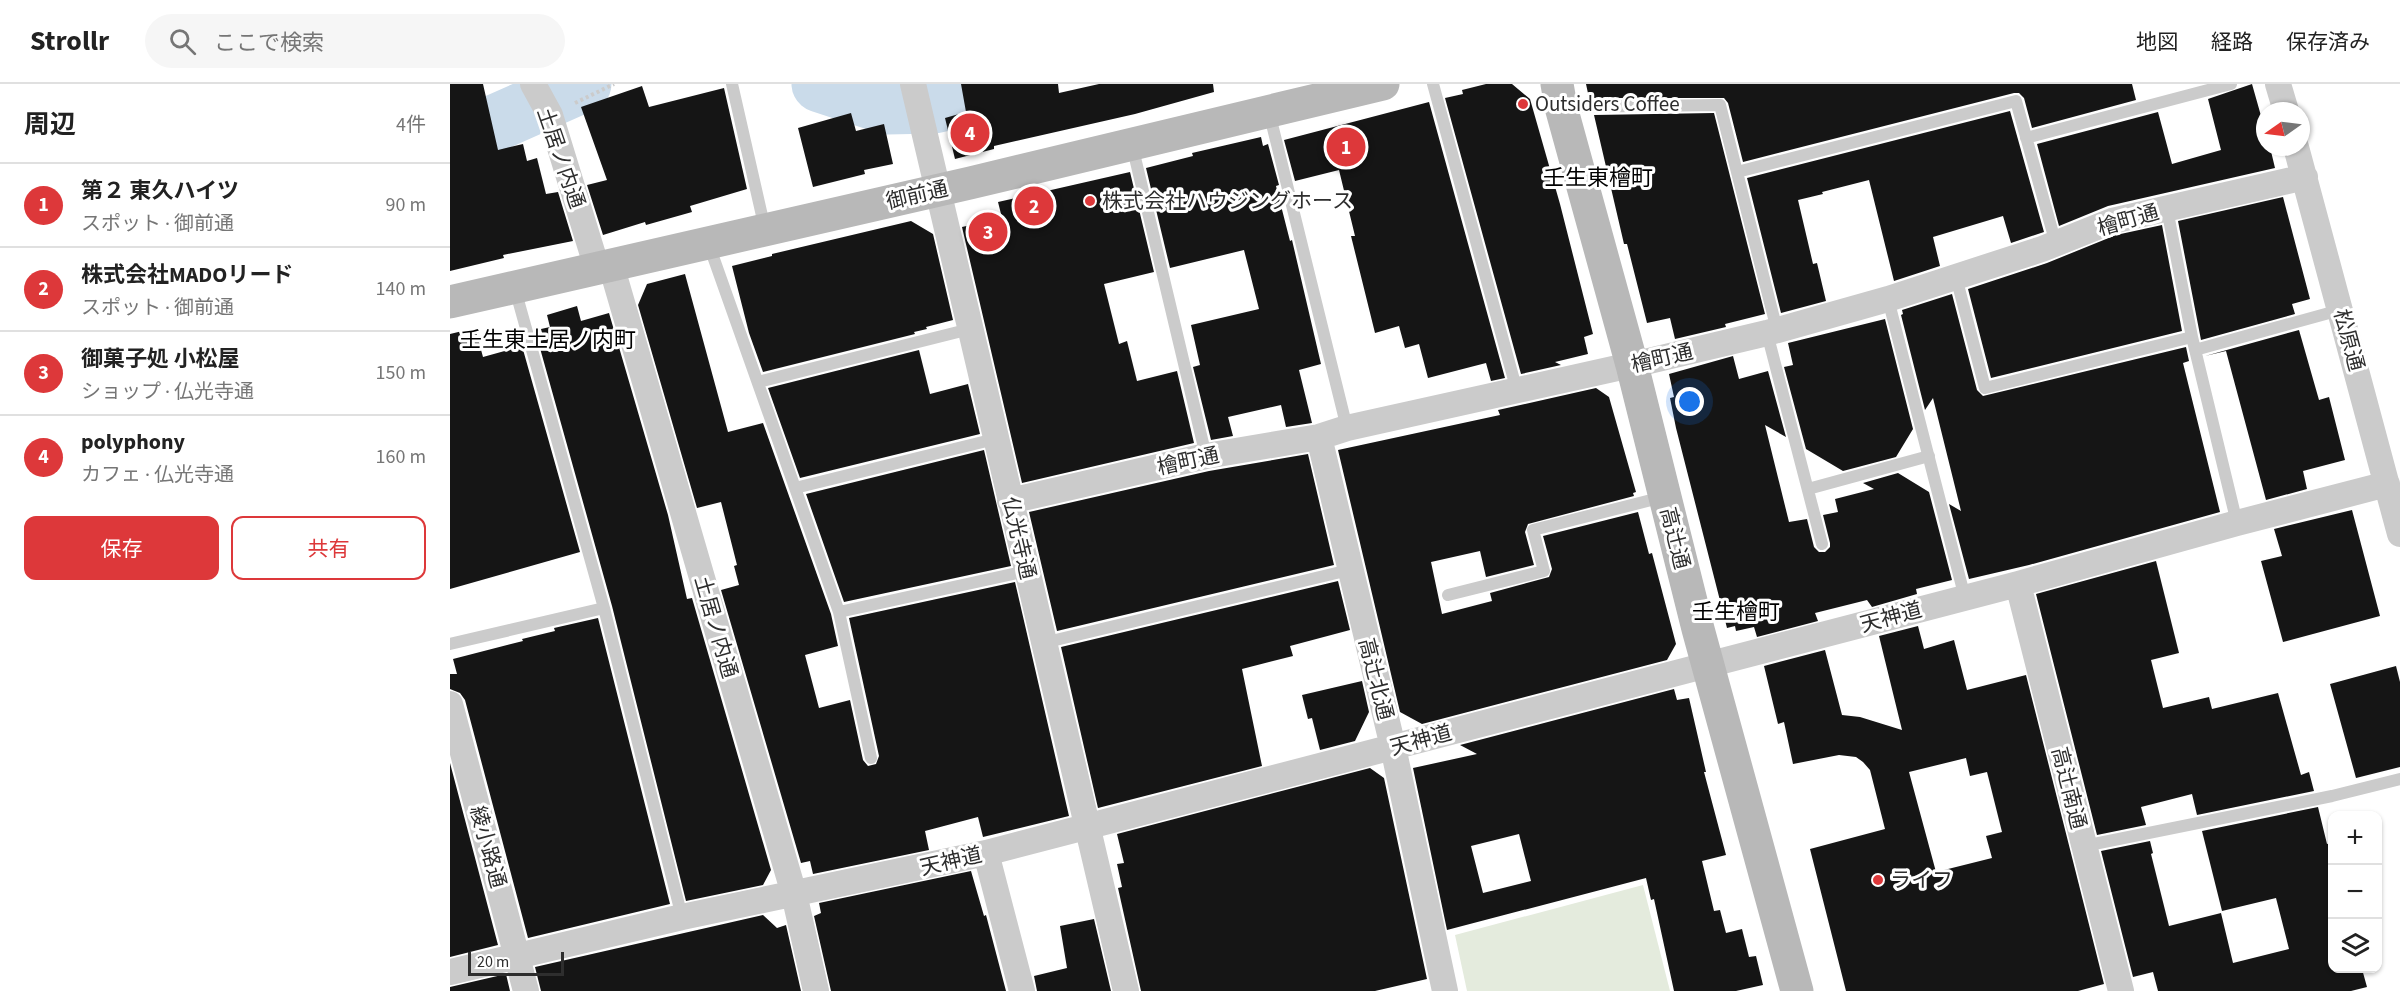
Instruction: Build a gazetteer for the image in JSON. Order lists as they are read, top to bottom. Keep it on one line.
{"streets":{"street":["土居ノ内通","御前通","檜町通","松原通","仏光寺通","高辻通","天神道","高辻北通","高辻南通","綾小路通"]},"crossings":[["土居ノ内通","御前通"],["土居ノ内通","天神道"],["御前通","仏光寺通"],["檜町通","松原通"],["檜町通","仏光寺通"],["檜町通","高辻通"],["檜町通","高辻北通"],["松原通","天神道"],["仏光寺通","天神道"],["高辻通","天神道"],["天神道","高辻北通"],["天神道","高辻南通"],["天神道","綾小路通"]],"districts":["壬生東檜町","壬生東土居ノ内町","壬生檜町"],"places":["Outsiders Coffee","株式会社ハウジングホース","ライフ"],"scale_bar":"20 m","north":"left","page":{"header":"Strollr","search":"ここで検索","nav":["地図","経路","保存済み"],"heading":["周辺","4件"],"pins":["4","1","2","3"],"list":[{"mark":"1","name":"第２ 東久ハイツ","note":"スポット · 御前通","value":"90 m"},{"mark":"2","name":"株式会社MADOリード","note":"スポット · 御前通","value":"140 m"},{"mark":"3","name":"御菓子処 小松屋","note":"ショップ · 仏光寺通","value":"150 m"},{"mark":"4","name":"polyphony","note":"カフェ · 仏光寺通","value":"160 m"}],"buttons":["保存","共有"],"map_buttons":["+","−"],"scale":"20 m"}}
